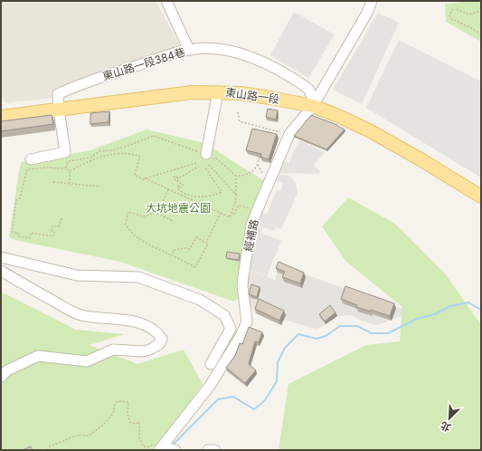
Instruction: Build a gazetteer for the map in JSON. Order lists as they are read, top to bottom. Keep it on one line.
{"streets":{"main road":["東山路一段"],"street":["東山路一段384巷","經補路"]},"crossings":[["東山路一段384巷","東山路一段"],["東山路一段384巷","經補路"],["東山路一段","經補路"]],"parks":["大坑地震公園"],"north":"bottom left"}
